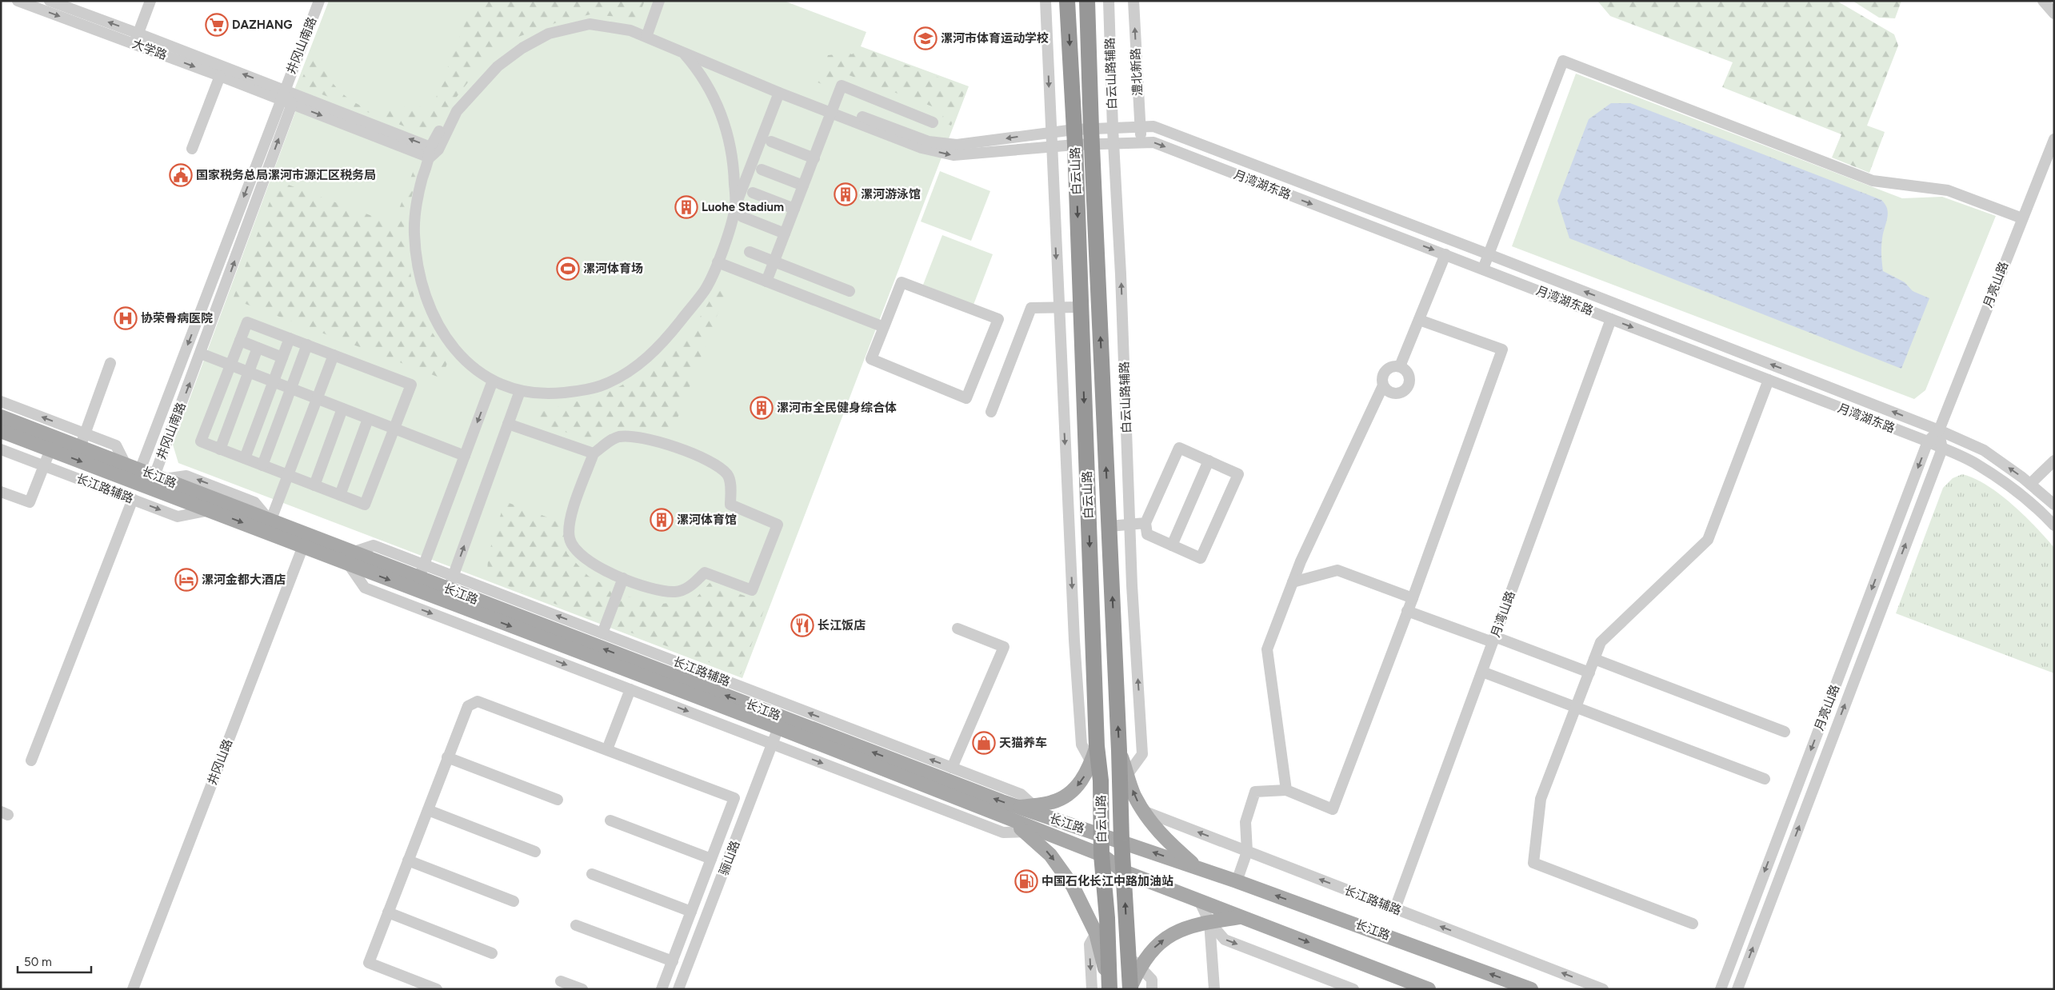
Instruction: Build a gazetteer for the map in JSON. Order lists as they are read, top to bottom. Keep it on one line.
{"streets":{"highway":["白云山路"],"main road":["长江路"],"street":["井冈山南路","大学路","澧北新路","白云山路辅路","月湾湖东路","月亮山路","长江路辅路","月湾山路","井冈山路","骊山路"]},"crossings":[["井冈山南路","大学路"],["井冈山南路","长江路"],["澧北新路","月湾湖东路"],["白云山路辅路","白云山路"],["白云山路辅路","月湾湖东路"],["白云山路","月湾湖东路"],["白云山路","长江路"],["月湾湖东路","月亮山路"],["月湾湖东路","月湾山路"],["长江路","长江路辅路"],["长江路","井冈山路"],["长江路","骊山路"],["长江路辅路","月湾山路"]],"places":{"supermarket":["DAZHANG"],"school or university":["漯河市体育运动学校"],"public building":["国家税务总局漯河市源汇区税务局"],"building":["漯河游泳馆","Luohe Stadium","漯河市全民健身综合体","漯河体育馆"],"sports":["漯河体育场"],"hospital":["协荣骨病医院"],"hotel":["漯河金都大酒店"],"restaurant":["长江饭店"],"shop":["天猫养车"],"fuel station":["中国石化长江中路加油站"]},"scale_bar":"50 m"}
